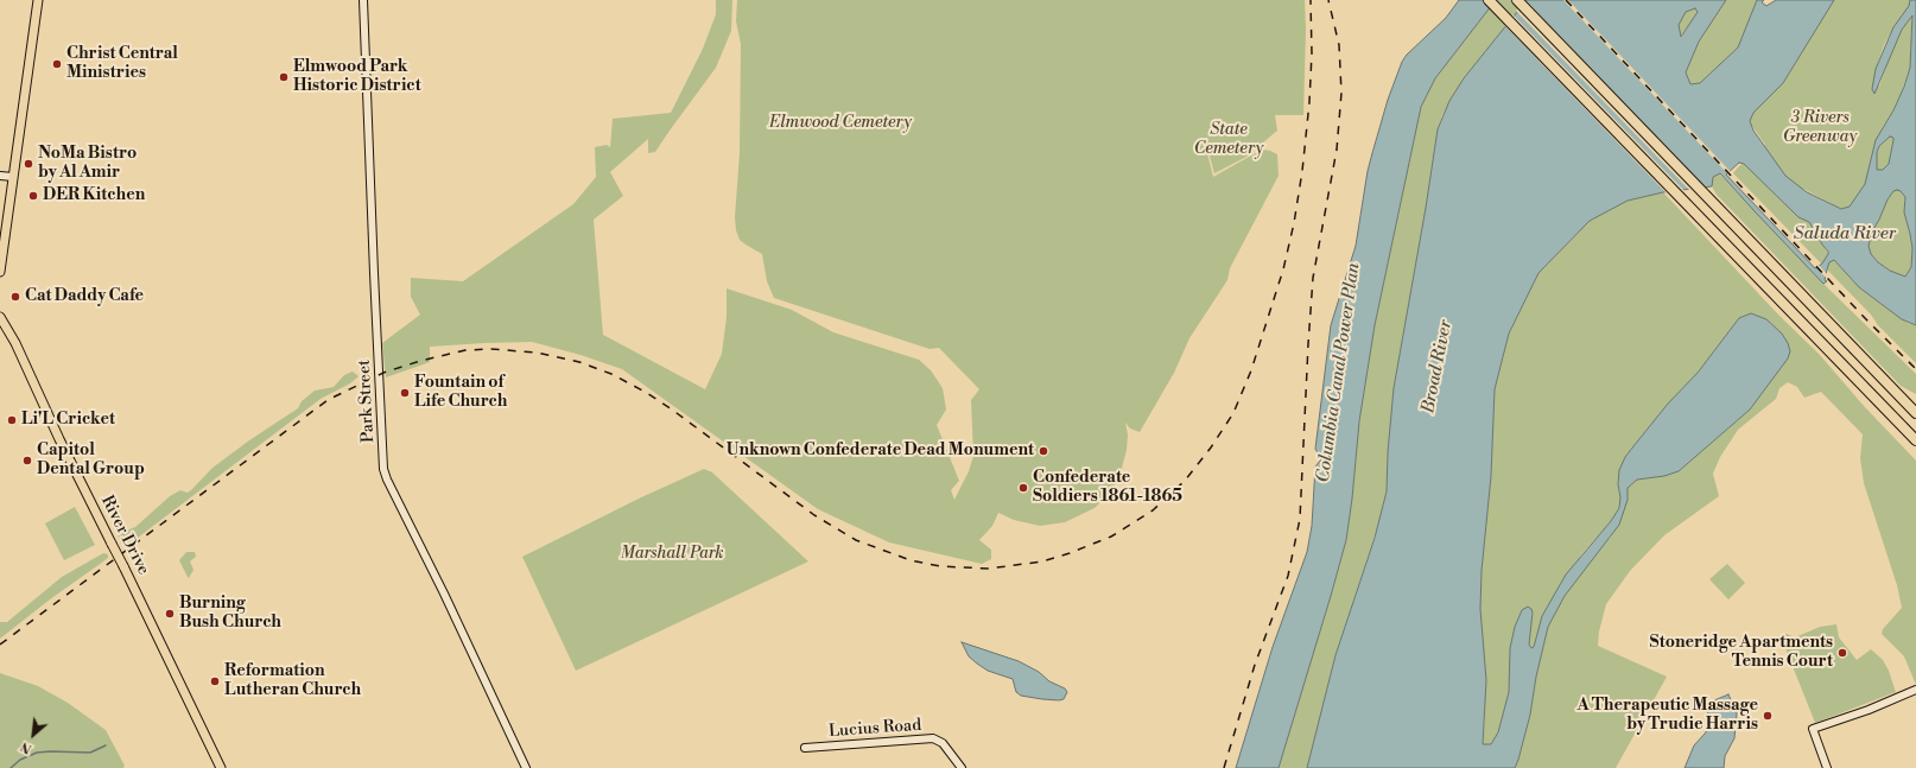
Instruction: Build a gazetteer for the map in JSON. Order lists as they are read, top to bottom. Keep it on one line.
{"streets":{"main road":["River Drive"],"street":["Park Street","Lucius Road"]},"water":["Saluda River","Broad River","Columbia Canal Power Plan"],"parks":["3 Rivers Greenway","Elmwood Cemetery","State Cemetery","Marshall Park"],"places":["Christ Central Ministries","Elmwood Park Historic District","NoMa Bistro by Al Amir","DER Kitchen","Cat Daddy Cafe","Fountain of Life Church","Li'L Cricket","Unknown Confederate Dead Monument","Capitol Dental Group","Confederate Soldiers 1861-1865","Burning Bush Church","Stoneridge Apartments Tennis Court","Reformation Lutheran Church","A Therapeutic Massage by Trudie Harris"],"north":"bottom left"}
